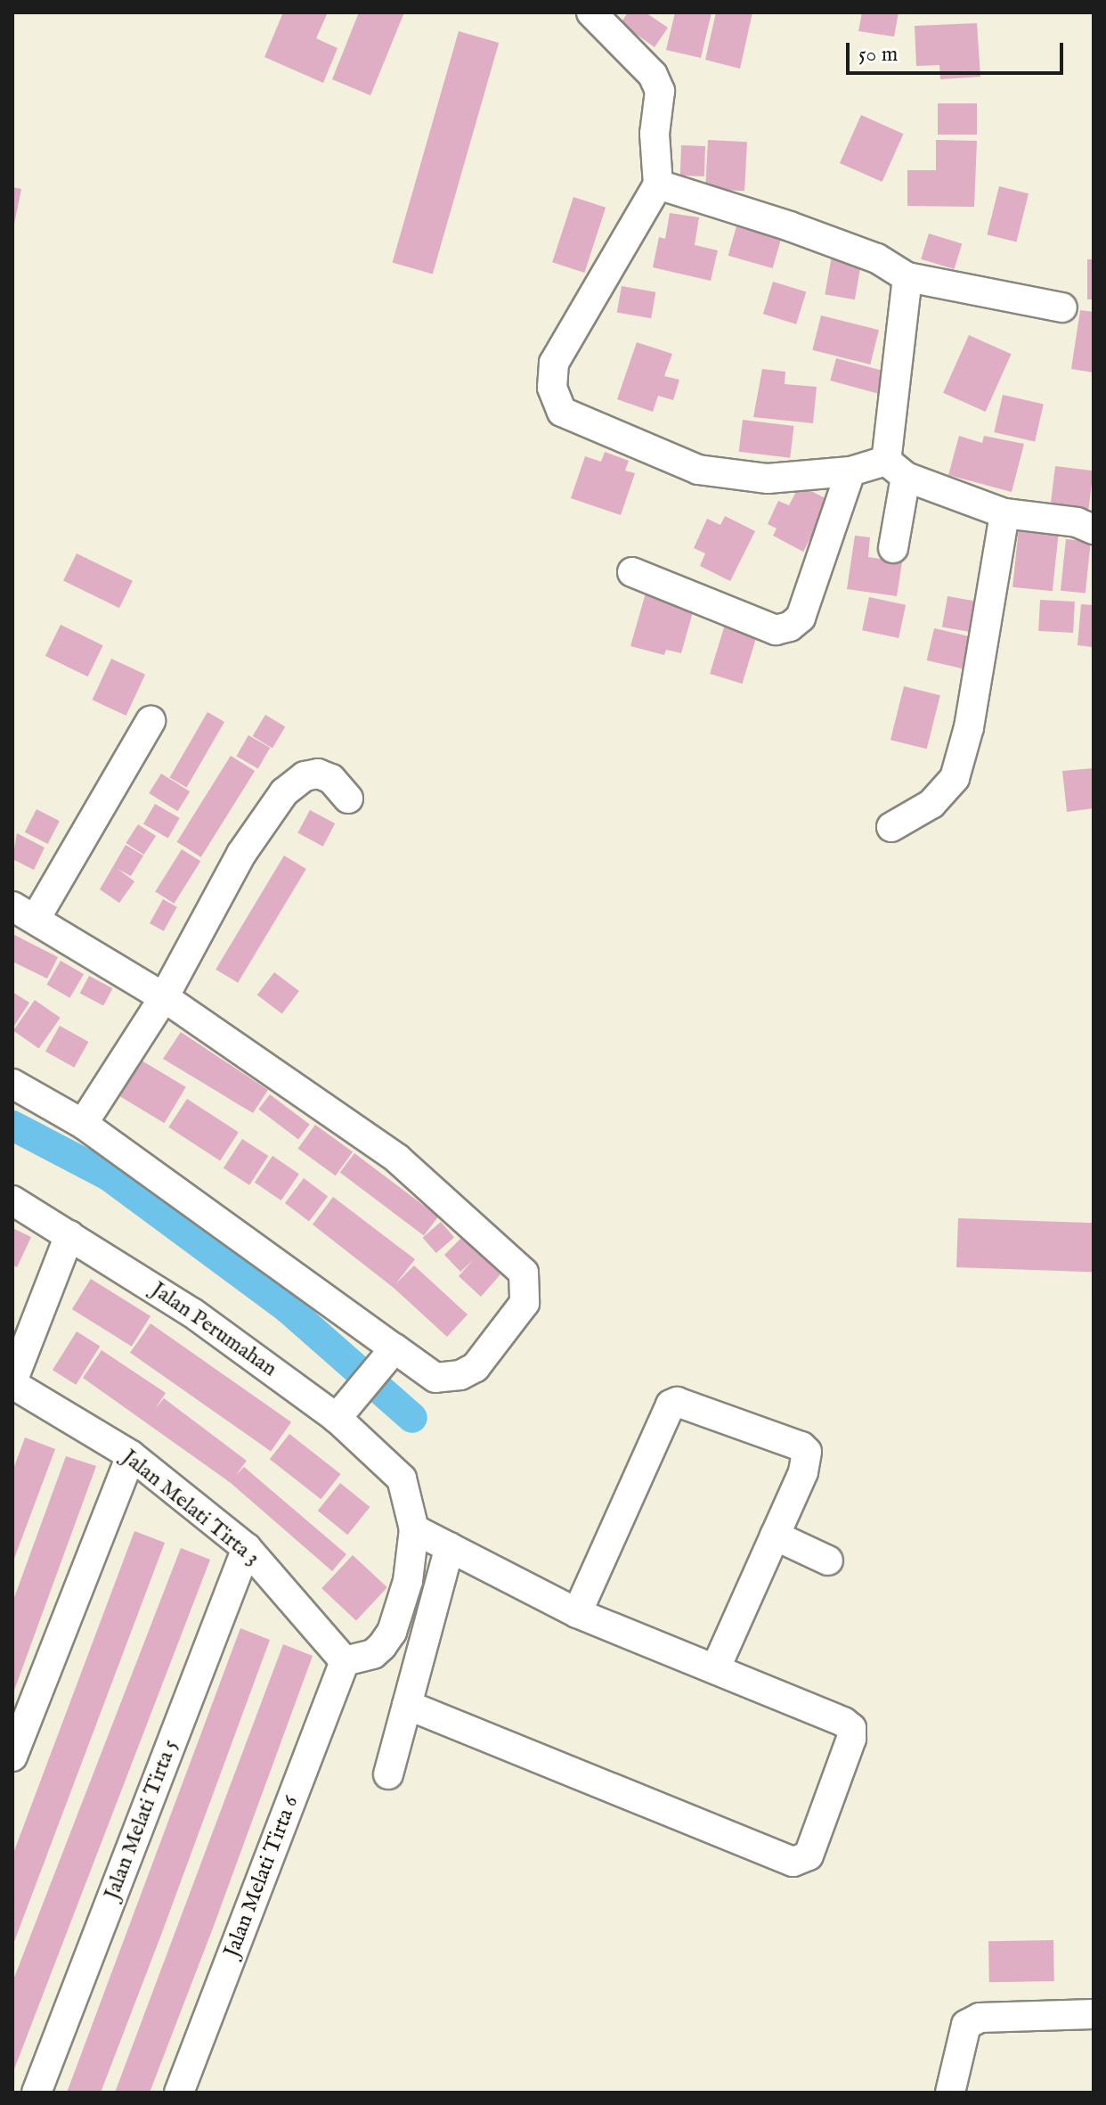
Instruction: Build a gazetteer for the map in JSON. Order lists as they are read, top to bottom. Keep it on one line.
{"streets":{"street":["Jalan Perumahan","Jalan Melati Tirta 3","Jalan Melati Tirta 5","Jalan Melati Tirta 6"]},"crossings":[["Jalan Melati Tirta 3","Jalan Melati Tirta 5"],["Jalan Melati Tirta 3","Jalan Melati Tirta 6"]],"scale_bar":"50 m"}
